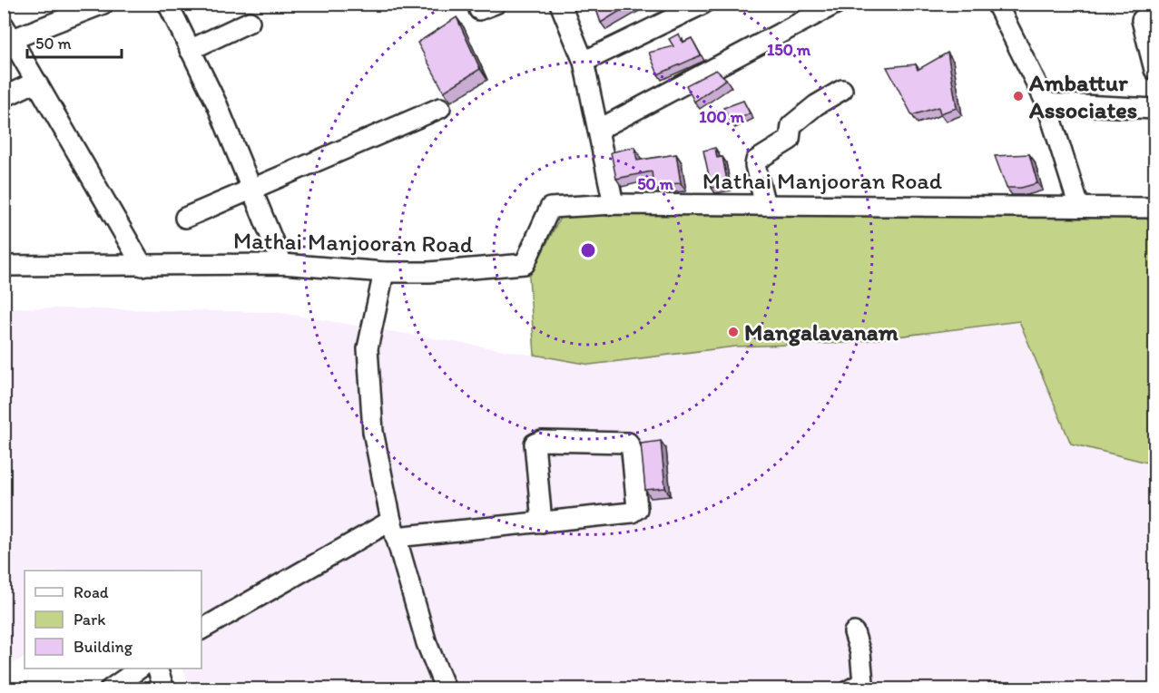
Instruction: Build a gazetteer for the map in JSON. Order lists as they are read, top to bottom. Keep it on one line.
{"streets":{"street":["Mathai Manjooran Road"]},"places":["Ambattur Associates","Mangalavanam"],"legend":["Road","Park","Building"],"scale_bar":"50 m","rings":["150 m","100 m","50 m"]}
